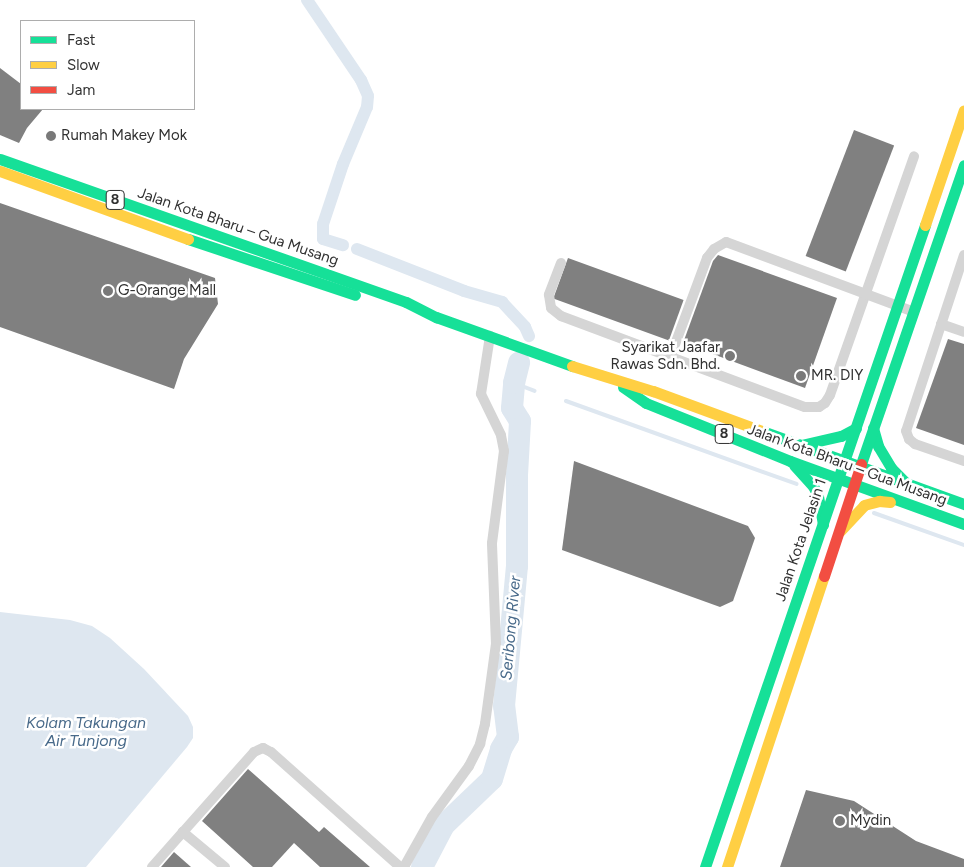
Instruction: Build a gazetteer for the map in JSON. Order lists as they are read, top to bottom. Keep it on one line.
{"streets":{"main road":["8","Jalan Kota Bharu – Gua Musang","Jalan Kota Jelasin 1"]},"crossings":[["Jalan Kota Bharu – Gua Musang","Jalan Kota Jelasin 1"]],"water":["Seribong River","Kolam Takungan Air Tunjong"],"places":["Rumah Makey Mok","G-Orange Mall","Syarikat Jaafar Rawas Sdn. Bhd.","MR. DIY","Mydin"],"legend":["Fast","Slow","Jam"]}
